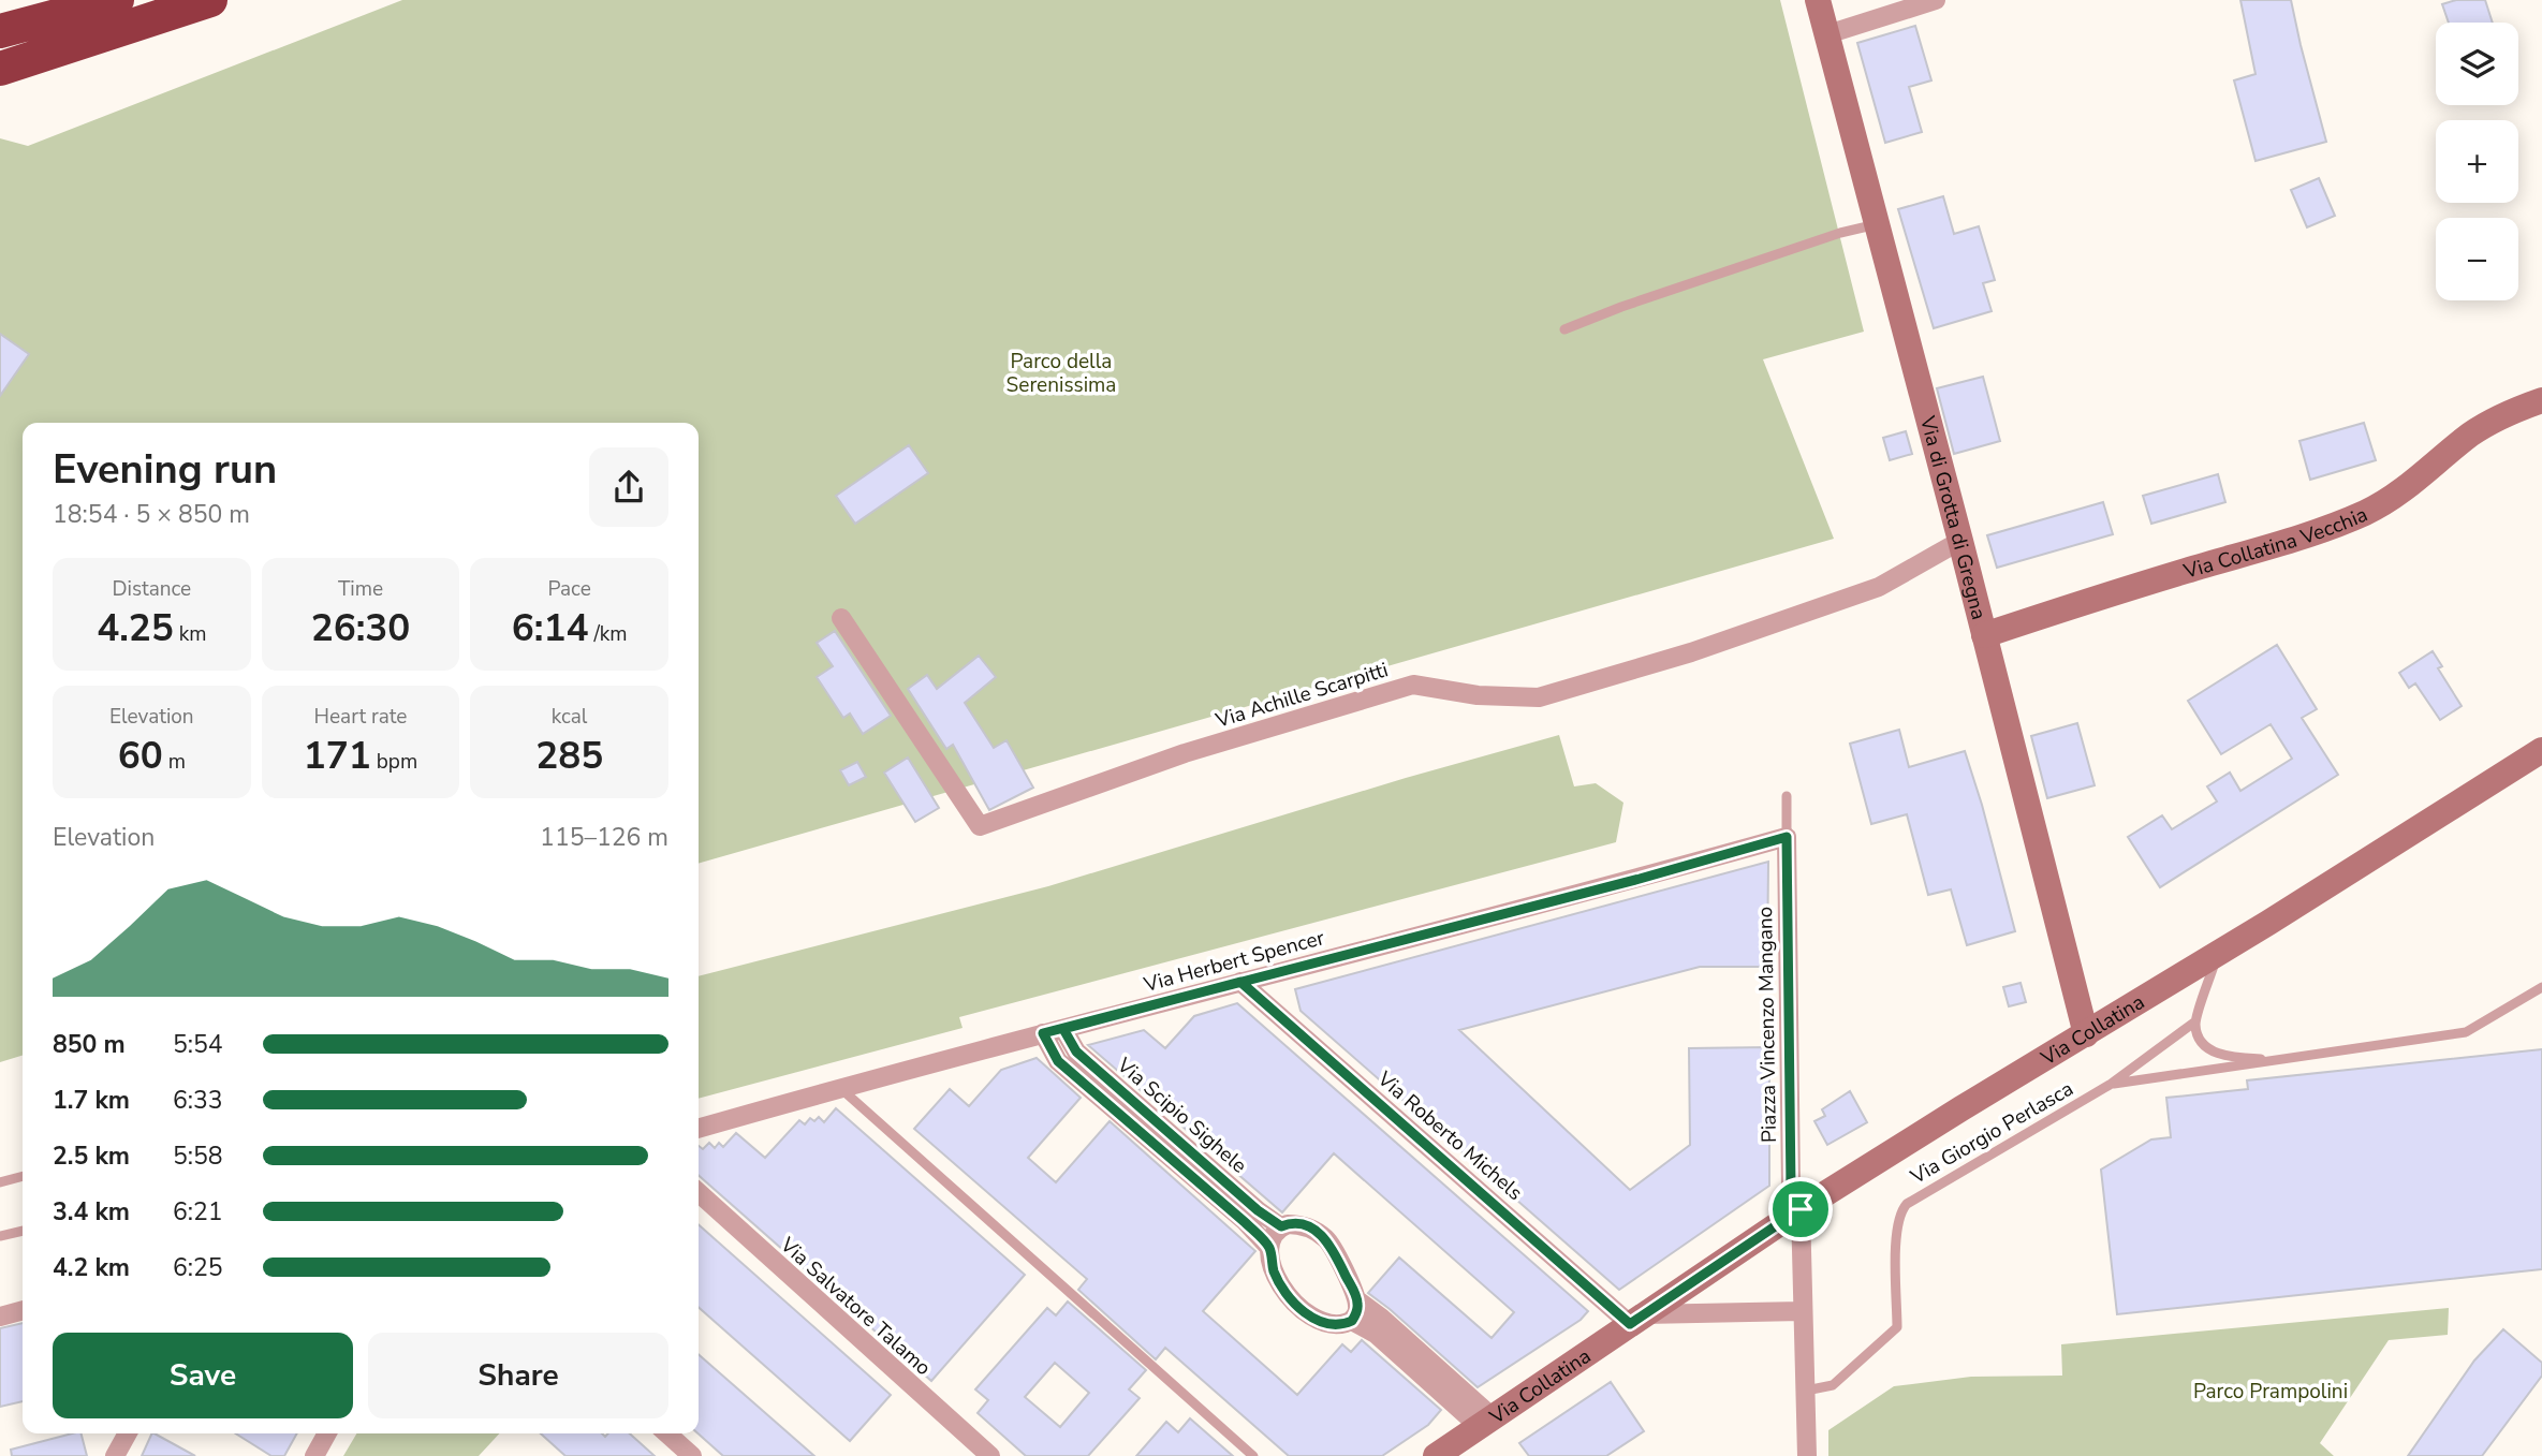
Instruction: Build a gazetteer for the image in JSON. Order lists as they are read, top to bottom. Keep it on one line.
{"streets":{"street":["Via di Grotta di Gregna","Via Collatina Vecchia","Via Achille Scarpitti","Via Herbert Spencer","Piazza Vincenzo Mangano","Via Collatina","Via Scipio Sighele","Via Roberto Michels","Via Salvatore Talamo"],"lane":["Via Giorgio Perlasca"]},"crossings":[["Via di Grotta di Gregna","Via Collatina Vecchia"],["Via di Grotta di Gregna","Via Achille Scarpitti"],["Via di Grotta di Gregna","Via Collatina"],["Via Herbert Spencer","Piazza Vincenzo Mangano"],["Via Herbert Spencer","Via Scipio Sighele"],["Via Herbert Spencer","Via Roberto Michels"],["Piazza Vincenzo Mangano","Via Collatina"],["Piazza Vincenzo Mangano","Via Giorgio Perlasca"],["Via Collatina","Via Scipio Sighele"],["Via Collatina","Via Roberto Michels"]],"parks":["Parco della Serenissima","Parco Prampolini"],"page":{"map_buttons":["+","−"],"heading":["Evening run","18:54 · 5 × 850 m"],"stats":[["Distance","4.25 km"],["Time","26:30"],["Pace","6:14 /km"],["Elevation","60 m"],["Heart rate","171 bpm"],["kcal","285"]],"chart":["Elevation","115–126 m"],"list":[{"name":"850 m","note":"5:54"},{"name":"1.7 km","note":"6:33"},{"name":"2.5 km","note":"5:58"},{"name":"3.4 km","note":"6:21"},{"name":"4.2 km","note":"6:25"}],"buttons":["Save","Share"]}}
